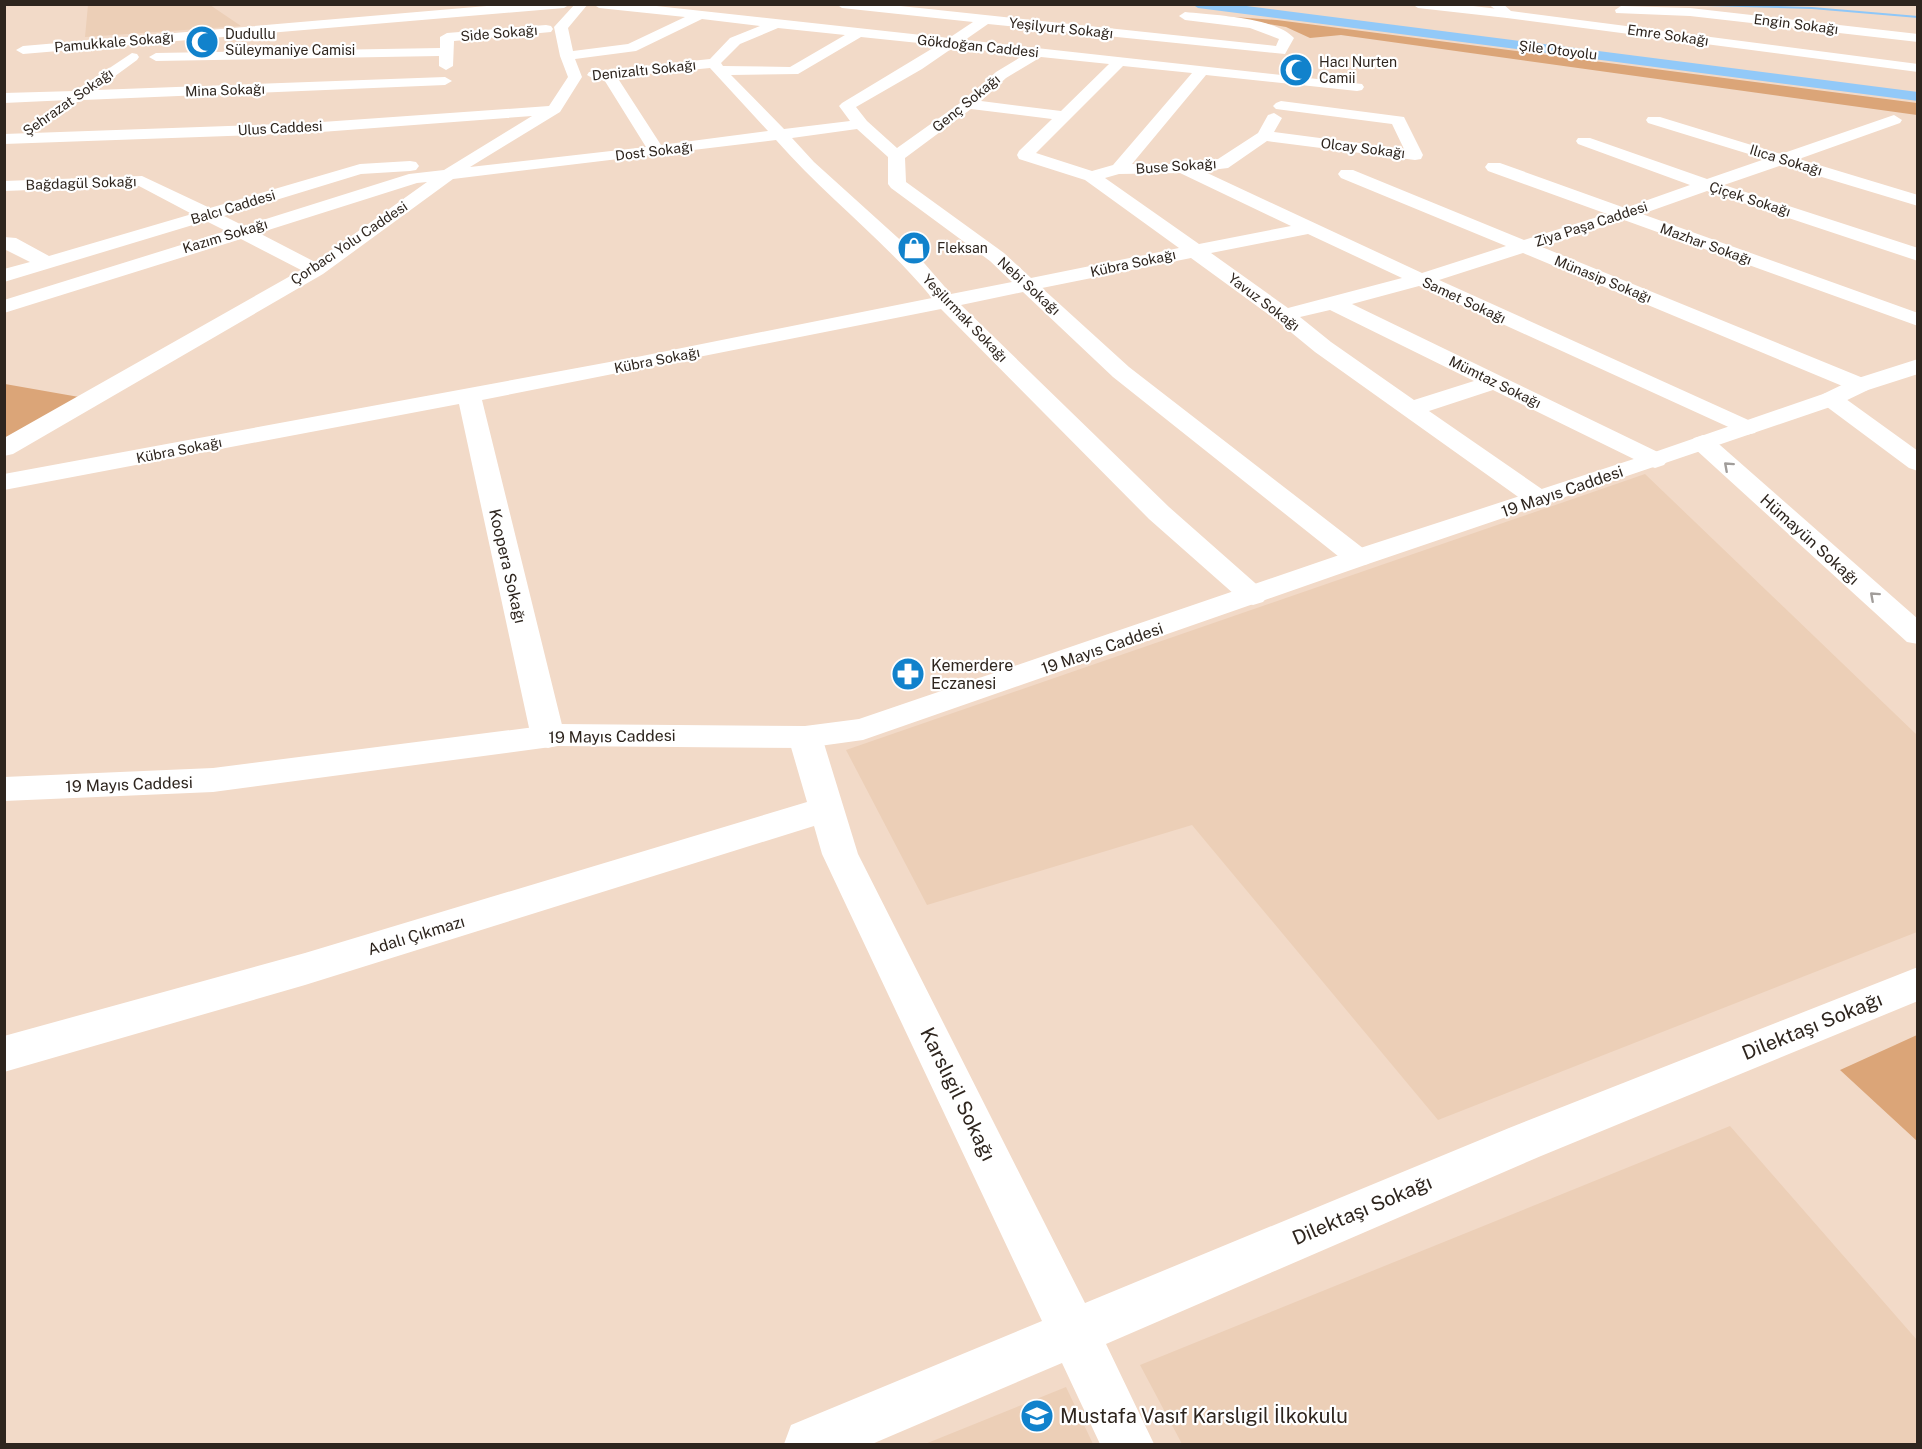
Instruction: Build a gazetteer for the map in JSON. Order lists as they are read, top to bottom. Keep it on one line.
{"streets":{"highway":["Şile Otoyolu"],"street":["Engin Sokağı","Yeşilyurt Sokağı","Side Sokağı","Emre Sokağı","Pamukkale Sokağı","Gökdoğan Caddesi","Denizaltı Sokağı","Mina Sokağı","Şehrazat Sokağı","Genç Sokağı","Ulus Caddesi","Olcay Sokağı","Dost Sokağı","Ilıca Sokağı","Buse Sokağı","Bağdagül Sokağı","Çiçek Sokağı","Balcı Caddesi","Ziya Paşa Caddesi","Kazım Sokağı","Çorbacı Yolu Caddesi","Mazhar Sokağı","Kübra Sokağı","Münasip Sokağı","Nebi Sokağı","Samet Sokağı","Yavuz Sokağı","Yeşilırmak Sokağı","Mümtaz Sokağı","19 Mayıs Caddesi","Hümayün Sokağı","Koopera Sokağı","Adalı Çıkmazı","Dilektaşı Sokağı","Karslıgil Sokağı"]},"crossings":[["Side Sokağı","Mina Sokağı"],["Side Sokağı","Ulus Caddesi"],["Gökdoğan Caddesi","Denizaltı Sokağı"],["Gökdoğan Caddesi","Genç Sokağı"],["Gökdoğan Caddesi","Buse Sokağı"],["Gökdoğan Caddesi","Yavuz Sokağı"],["Denizaltı Sokağı","Çorbacı Yolu Caddesi"],["Denizaltı Sokağı","Yeşilırmak Sokağı"],["Mina Sokağı","Şehrazat Sokağı"],["Şehrazat Sokağı","Ulus Caddesi"],["Genç Sokağı","Nebi Sokağı"],["Ulus Caddesi","Çorbacı Yolu Caddesi"],["Olcay Sokağı","Buse Sokağı"],["Dost Sokağı","Kazım Sokağı"],["Dost Sokağı","Çorbacı Yolu Caddesi"],["Dost Sokağı","Yeşilırmak Sokağı"],["Ilıca Sokağı","Ziya Paşa Caddesi"],["Buse Sokağı","Samet Sokağı"],["Buse Sokağı","Yavuz Sokağı"],["Bağdagül Sokağı","Balcı Caddesi"],["Bağdagül Sokağı","Kazım Sokağı"],["Bağdagül Sokağı","Çorbacı Yolu Caddesi"],["Çiçek Sokağı","Ziya Paşa Caddesi"],["Balcı Caddesi","Çorbacı Yolu Caddesi"],["Ziya Paşa Caddesi","Mazhar Sokağı"],["Ziya Paşa Caddesi","Münasip Sokağı"],["Ziya Paşa Caddesi","Samet Sokağı"],["Ziya Paşa Caddesi","Yavuz Sokağı"],["Ziya Paşa Caddesi","Mümtaz Sokağı"],["Kazım Sokağı","Çorbacı Yolu Caddesi"],["Kübra Sokağı","Nebi Sokağı"],["Kübra Sokağı","Samet Sokağı"],["Kübra Sokağı","Yavuz Sokağı"],["Kübra Sokağı","Yeşilırmak Sokağı"],["Kübra Sokağı","Koopera Sokağı"],["Münasip Sokağı","19 Mayıs Caddesi"],["Nebi Sokağı","19 Mayıs Caddesi"],["Samet Sokağı","19 Mayıs Caddesi"],["Yavuz Sokağı","19 Mayıs Caddesi"],["Yeşilırmak Sokağı","19 Mayıs Caddesi"],["Mümtaz Sokağı","19 Mayıs Caddesi"],["19 Mayıs Caddesi","Hümayün Sokağı"],["19 Mayıs Caddesi","Koopera Sokağı"],["19 Mayıs Caddesi","Karslıgil Sokağı"],["Adalı Çıkmazı","Karslıgil Sokağı"],["Dilektaşı Sokağı","Karslıgil Sokağı"]],"places":{"mosque":["Dudullu Süleymaniye Camisi","Hacı Nurten Camii"],"shop":["Fleksan"],"pharmacy":["Kemerdere Eczanesi"],"school or university":["Mustafa Vasıf Karslıgil İlkokulu"]}}
